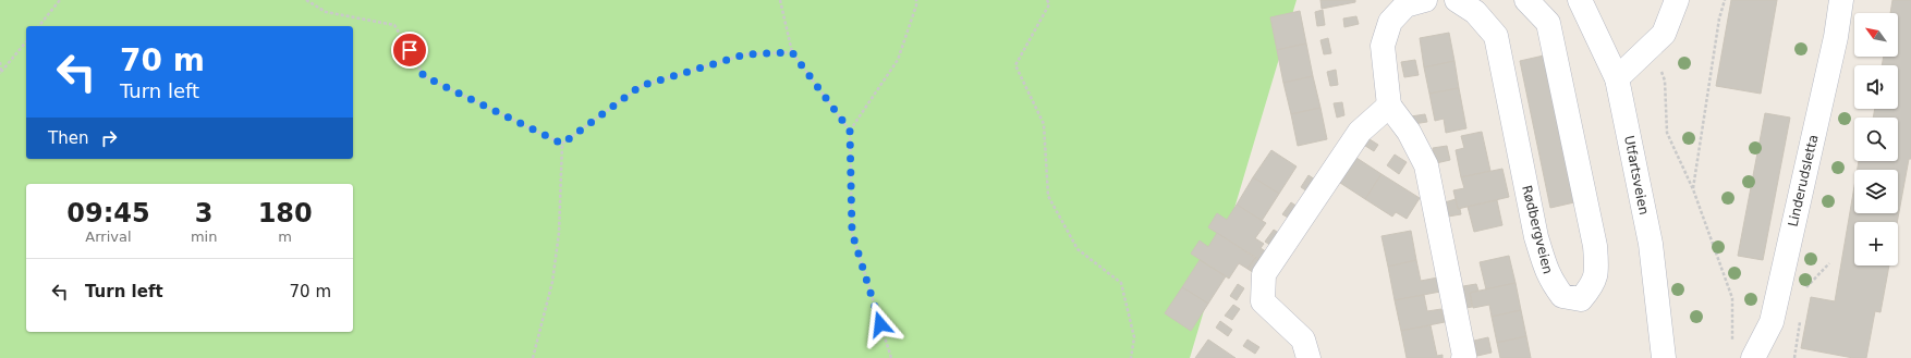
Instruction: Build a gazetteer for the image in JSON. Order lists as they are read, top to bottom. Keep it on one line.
{"streets":{"street":["Utfartsveien","Linderudsletta","Rødbergveien"]},"north":"top left","page":{"map_buttons":"+","turn":["70 m","Turn left"],"then":"Then","eta":["09:45","Arrival","3","min","180","m"],"list":[{"name":"Turn left","value":"70 m"}]}}
